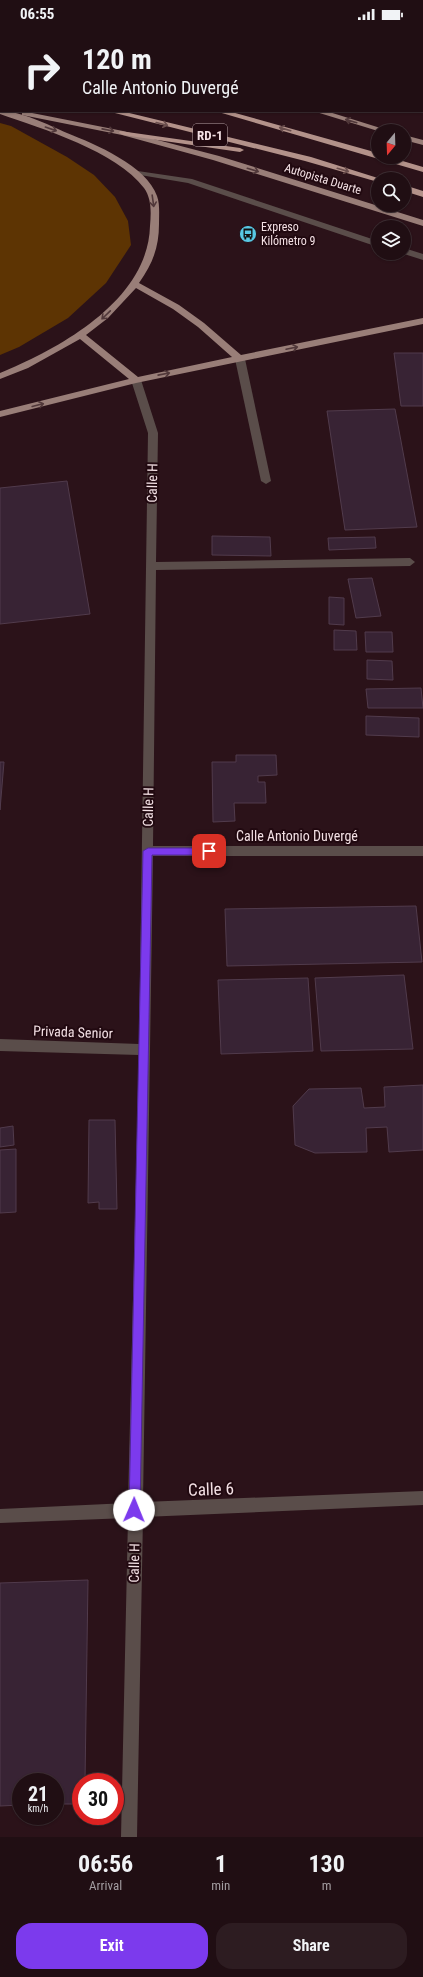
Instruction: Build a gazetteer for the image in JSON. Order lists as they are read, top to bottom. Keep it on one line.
{"streets":{"highway":["RD-1","Autopista Duarte"],"street":["Calle H","Calle Antonio Duvergé","Privada Senior","Calle 6"]},"crossings":[["RD-1","Autopista Duarte"],["Calle H","Calle Antonio Duvergé"],["Calle H","Privada Senior"],["Calle H","Calle 6"]],"places":{"bus stop":["Expreso Kilómetro 9"]},"north":"bottom","page":{"status":"06:55","turn":["120 m","Calle Antonio Duvergé"],"speed":"21 km/h","limit":"30","eta":["06:56","Arrival","1","min","130","m"],"buttons":["Exit","Share"]}}
